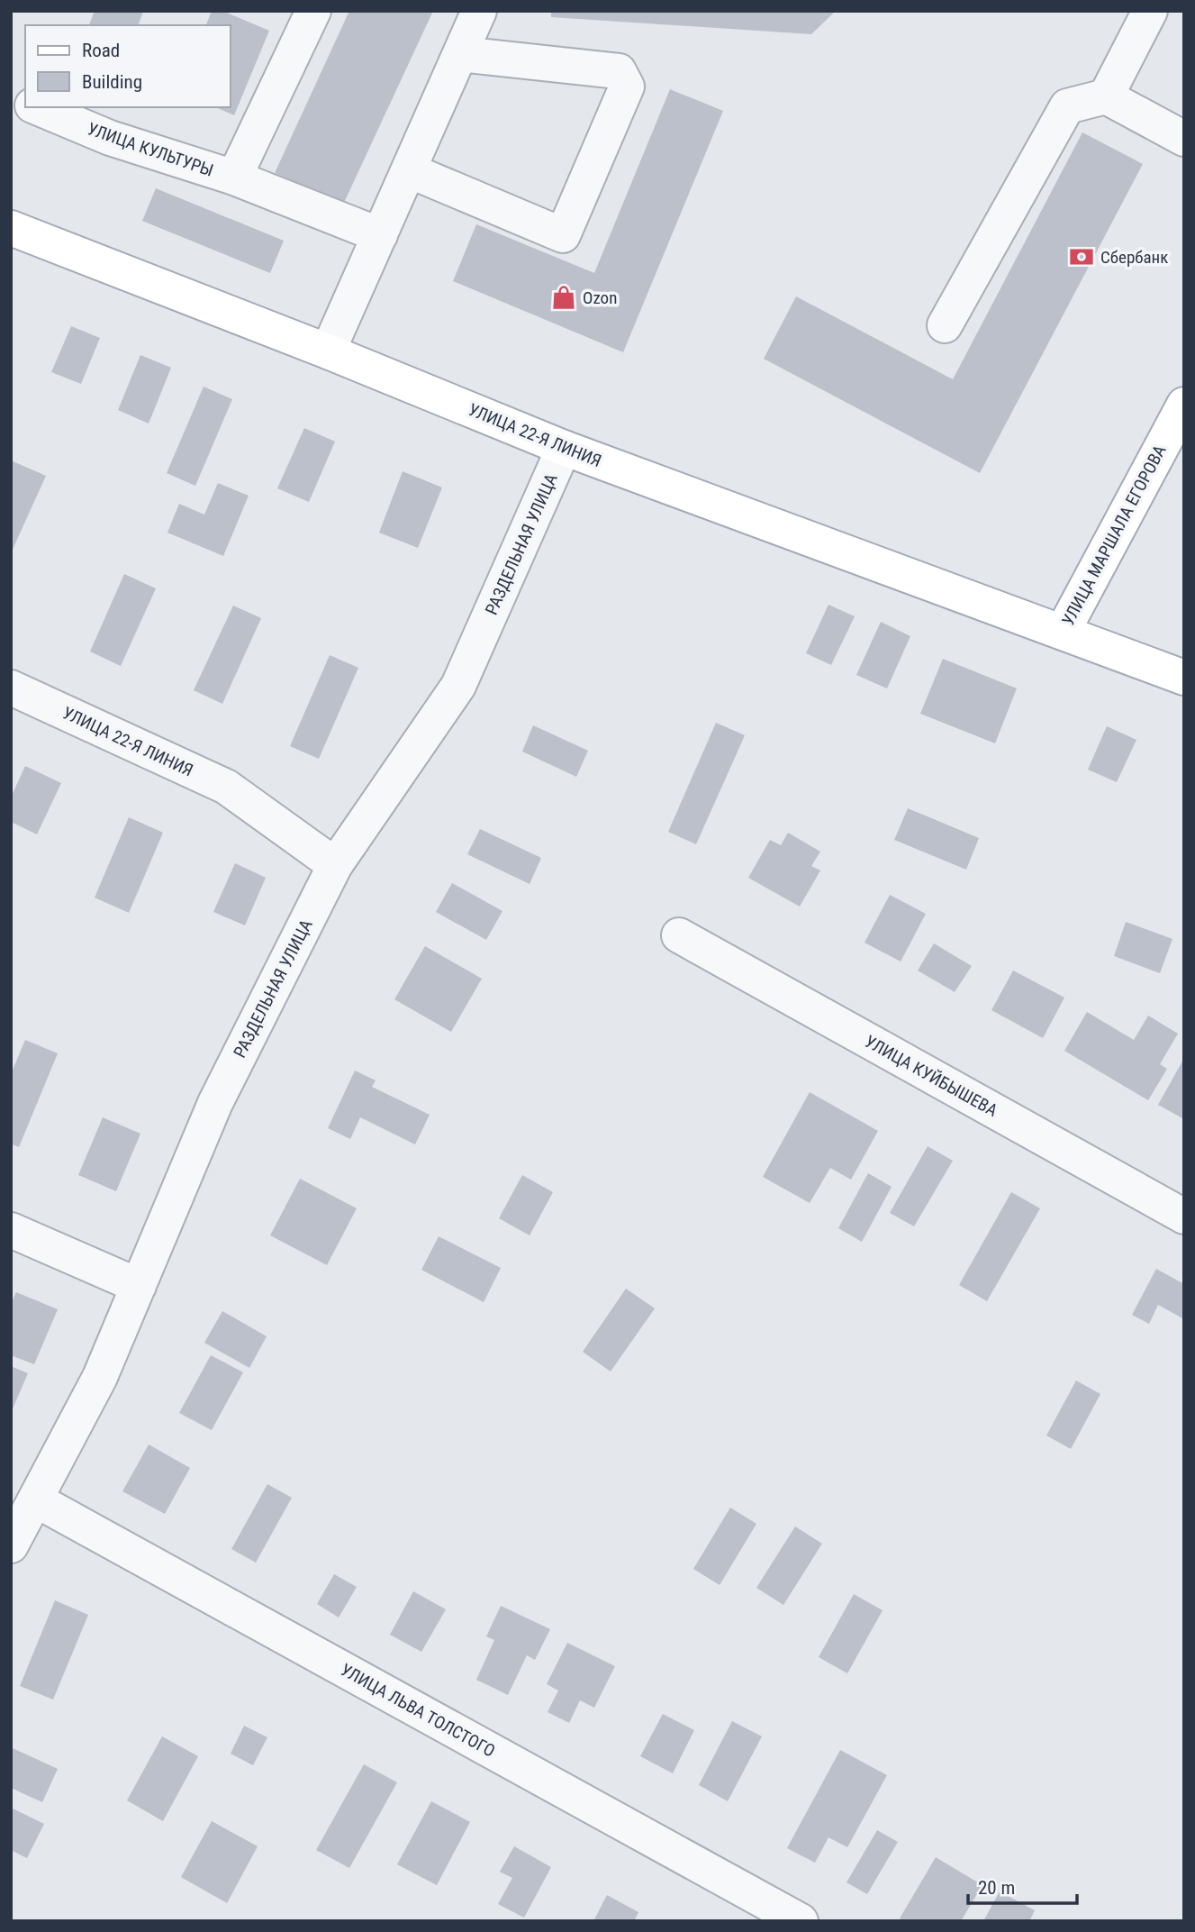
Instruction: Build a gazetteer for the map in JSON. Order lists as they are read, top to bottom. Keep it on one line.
{"streets":{"main road":["УЛИЦА 22-Я ЛИНИЯ","УЛИЦА МАРШАЛА ЕГОРОВА"],"street":["УЛИЦА КУЛЬТУРЫ","РАЗДЕЛЬНАЯ УЛИЦА","УЛИЦА КУЙБЫШЕВА","УЛИЦА ЛЬВА ТОЛСТОГО"]},"crossings":[["УЛИЦА 22-Я ЛИНИЯ","УЛИЦА МАРШАЛА ЕГОРОВА"],["УЛИЦА 22-Я ЛИНИЯ","РАЗДЕЛЬНАЯ УЛИЦА"],["РАЗДЕЛЬНАЯ УЛИЦА","УЛИЦА ЛЬВА ТОЛСТОГО"]],"places":{"bank":["Сбербанк"],"shop":["Ozon"]},"legend":["Road","Building"],"scale_bar":"20 m"}
